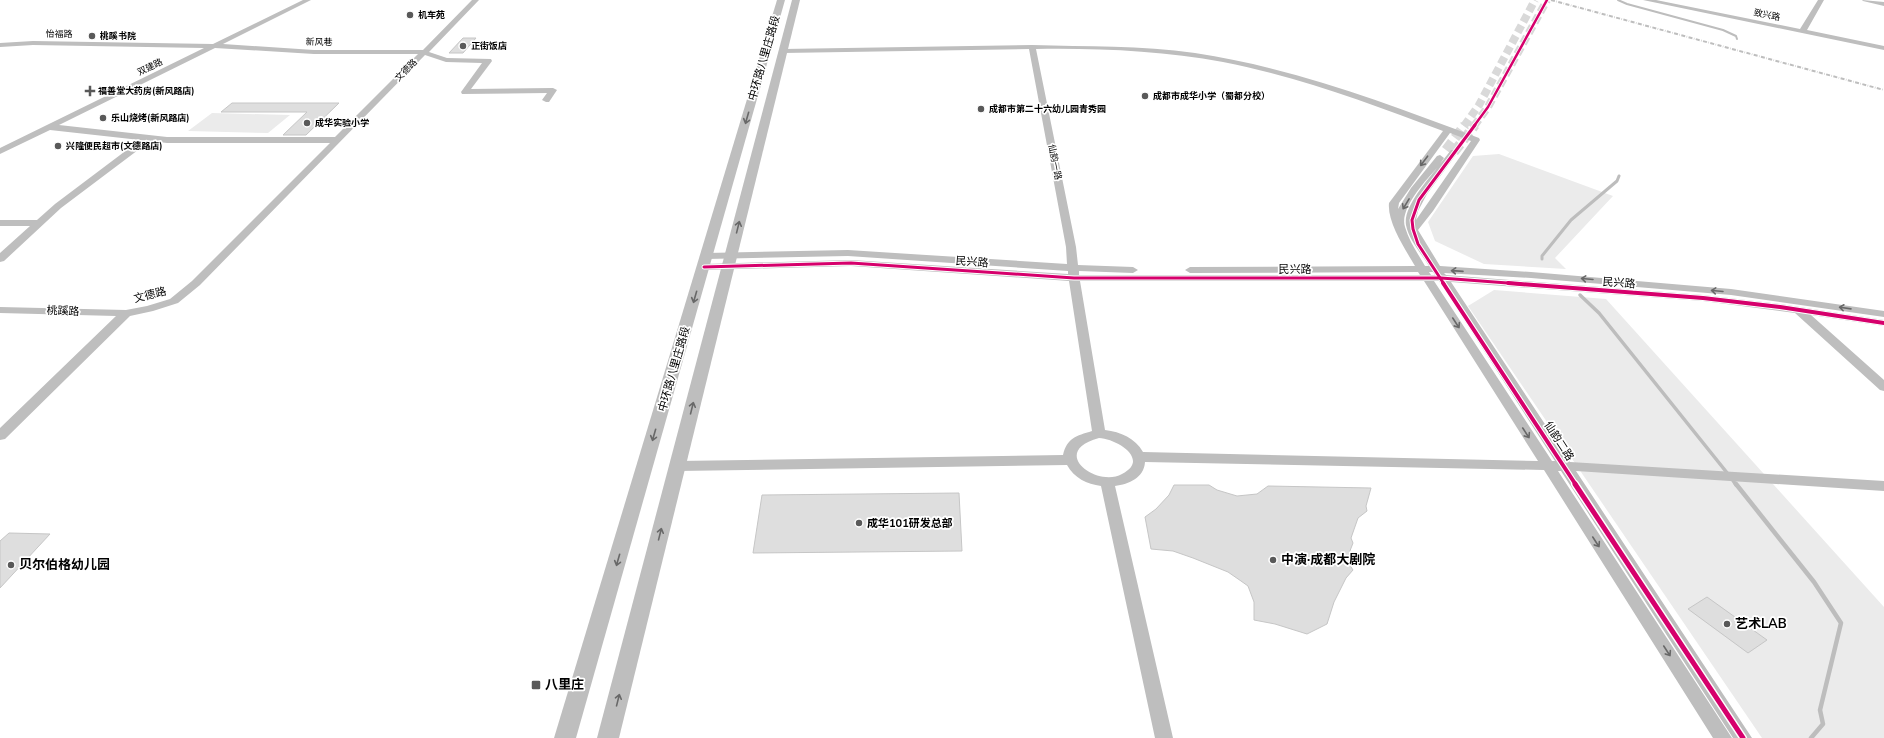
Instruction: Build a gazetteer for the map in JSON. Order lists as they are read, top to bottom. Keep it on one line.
{"streets":{"main road":["中环路八里庄路段"],"street":["致兴路","怡福路","新风巷","双建路","文德路","仙韵一路","民兴路","桃蹊路","仙韵二路"]},"crossings":[["怡福路","新风巷"],["怡福路","双建路"],["新风巷","双建路"],["新风巷","文德路"],["中环路八里庄路段","民兴路"],["文德路","桃蹊路"],["仙韵一路","民兴路"],["民兴路","仙韵二路"]],"places":{"other":["机车苑","桃蹊书院","正街饭店","成都市成华小学（蜀都分校）","成都市第二十六幼儿园青秀园","乐山烧烤(新风路店)","成华实验小学","兴隆便民超市(文德路店)","成华101研发总部","中演·成都大剧院","贝尔伯格幼儿园","艺术LAB"],"health":["福善堂大药房(新风路店)"],"transit":["八里庄"]}}
